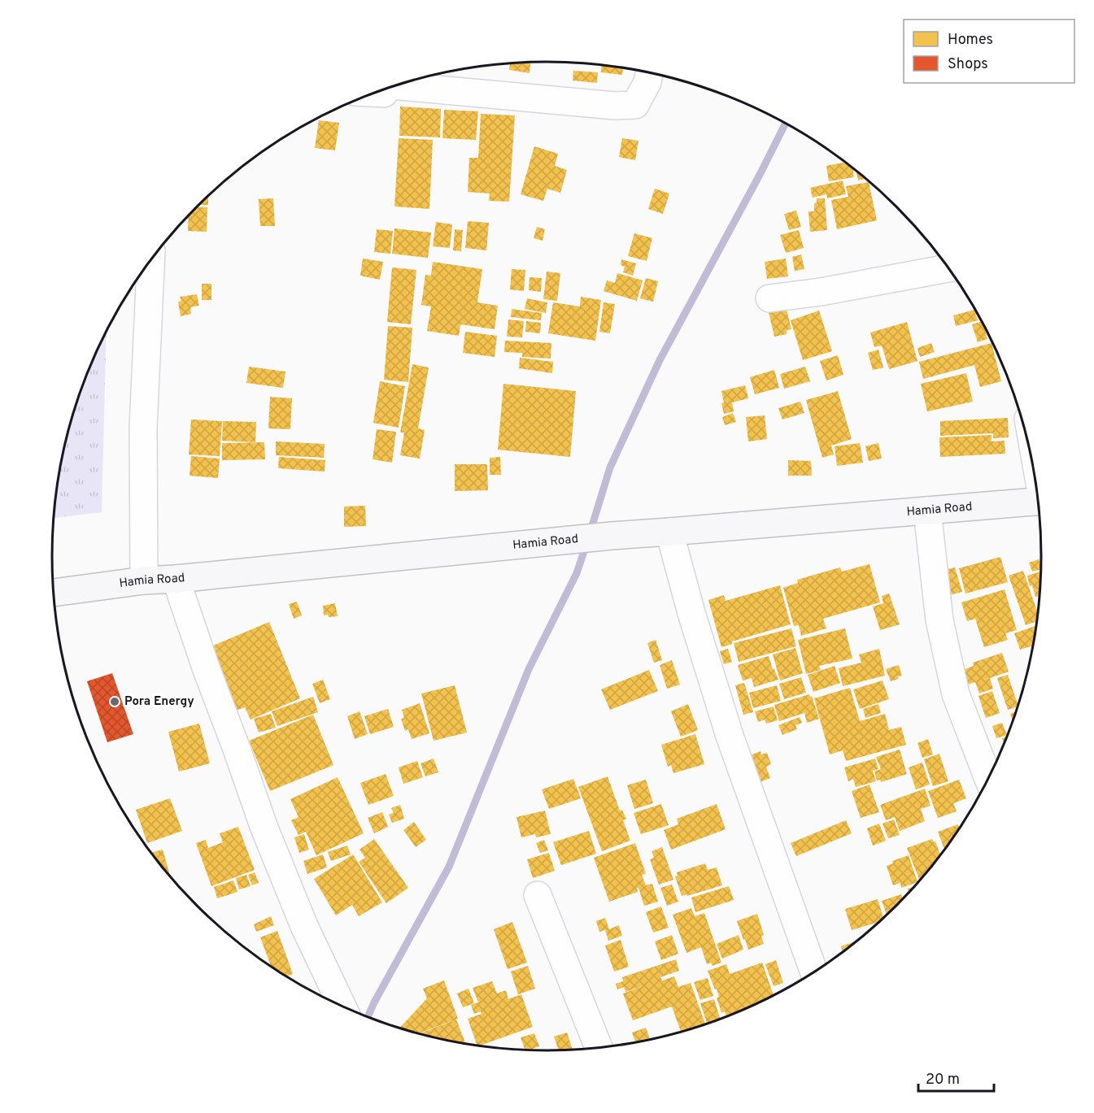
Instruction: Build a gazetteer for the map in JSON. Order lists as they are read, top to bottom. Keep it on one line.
{"streets":{"main road":["Hamia Road"]},"places":["Pora Energy"],"legend":["Homes","Shops"],"scale_bar":"20 m"}
